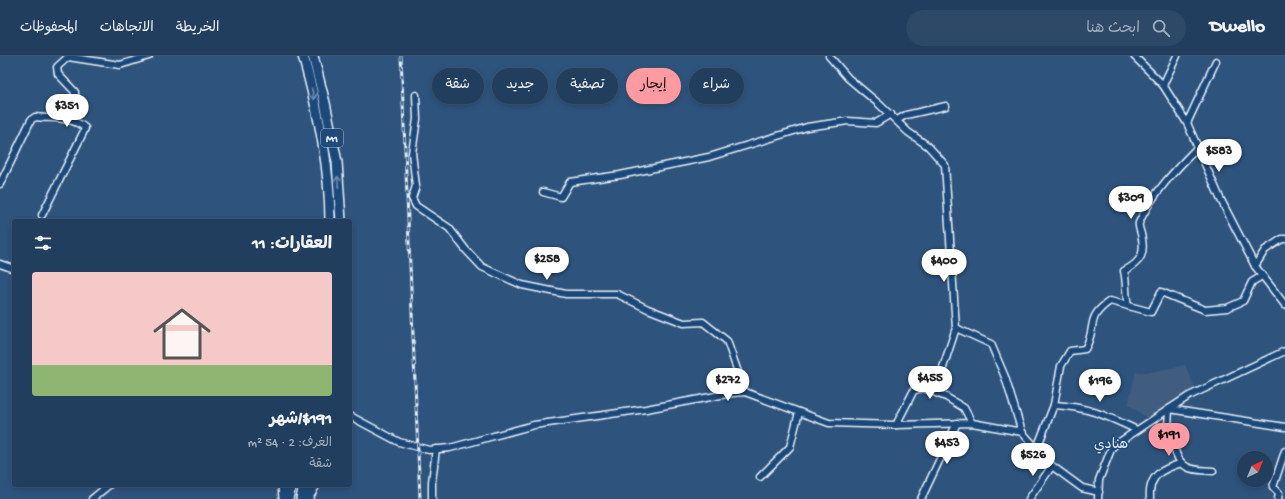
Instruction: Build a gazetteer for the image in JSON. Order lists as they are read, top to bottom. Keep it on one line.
{"streets":{"highway":["M1"]},"districts":["هنادي"],"north":"top right","page":{"header":"Dwello","search":"ابحث هنا","nav":["الخريطة","الاتجاهات","المحفوظات"],"chip":["شراء","إيجار","تصفية","جديد","شقة"],"price":["$351","$583","$309","$258","$400","$455","$272","$196","$191","$453","$526"],"heading":"العقارات: 11","list":[{"name":"$191/شهر","note":"الغرف: 2 · 54 m² · شقة"}]}}
